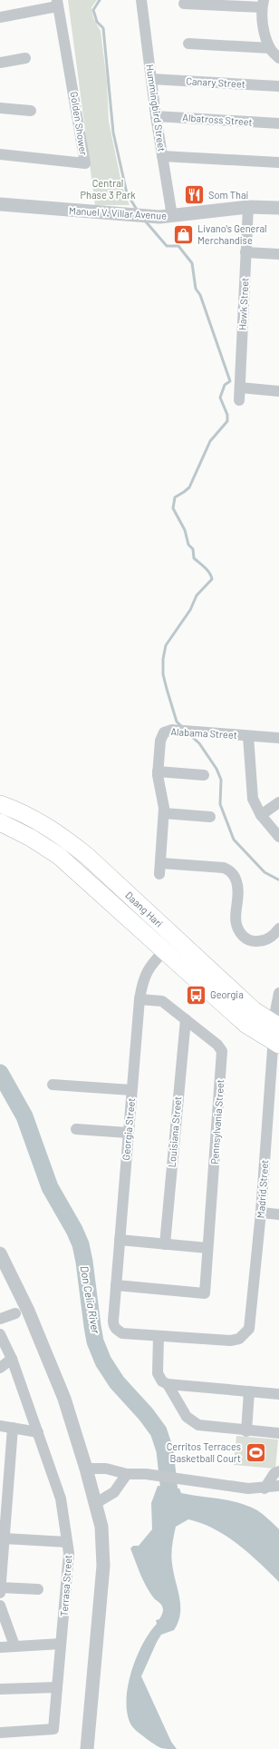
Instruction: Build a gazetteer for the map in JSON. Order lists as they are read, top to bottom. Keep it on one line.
{"streets":{"main road":["Daang Hari"],"street":["Canary Street","Hummingbird Street","Albatross Street","Golden Shower","Manuel V. Villar Avenue","Hawk Street","Alabama Street","Pennsylvania Street","Georgia Street","Louisiana Street","Madrid Street","Terrasa Street"]},"crossings":[["Canary Street","Hummingbird Street"],["Hummingbird Street","Albatross Street"],["Hummingbird Street","Manuel V. Villar Avenue"],["Manuel V. Villar Avenue","Hawk Street"],["Daang Hari","Georgia Street"],["Daang Hari","Madrid Street"],["Pennsylvania Street","Georgia Street"],["Pennsylvania Street","Louisiana Street"],["Georgia Street","Madrid Street"]],"water":["Don Celia River"],"parks":["Central Phase 3 Park"],"places":{"restaurant":["Som Thai"],"shop":["Livano's General Merchandise"],"bus stop":["Georgia"],"sports":["Cerritos Terraces Basketball Court"]}}
